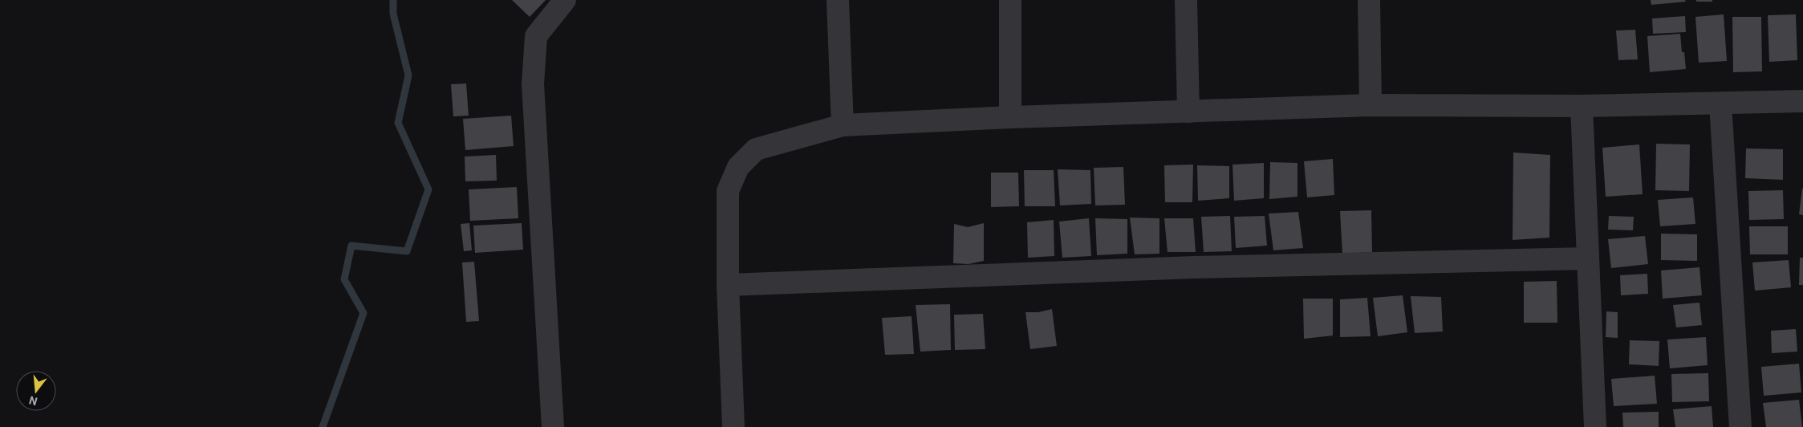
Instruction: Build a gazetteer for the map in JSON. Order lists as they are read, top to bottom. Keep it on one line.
{"north":"bottom"}
